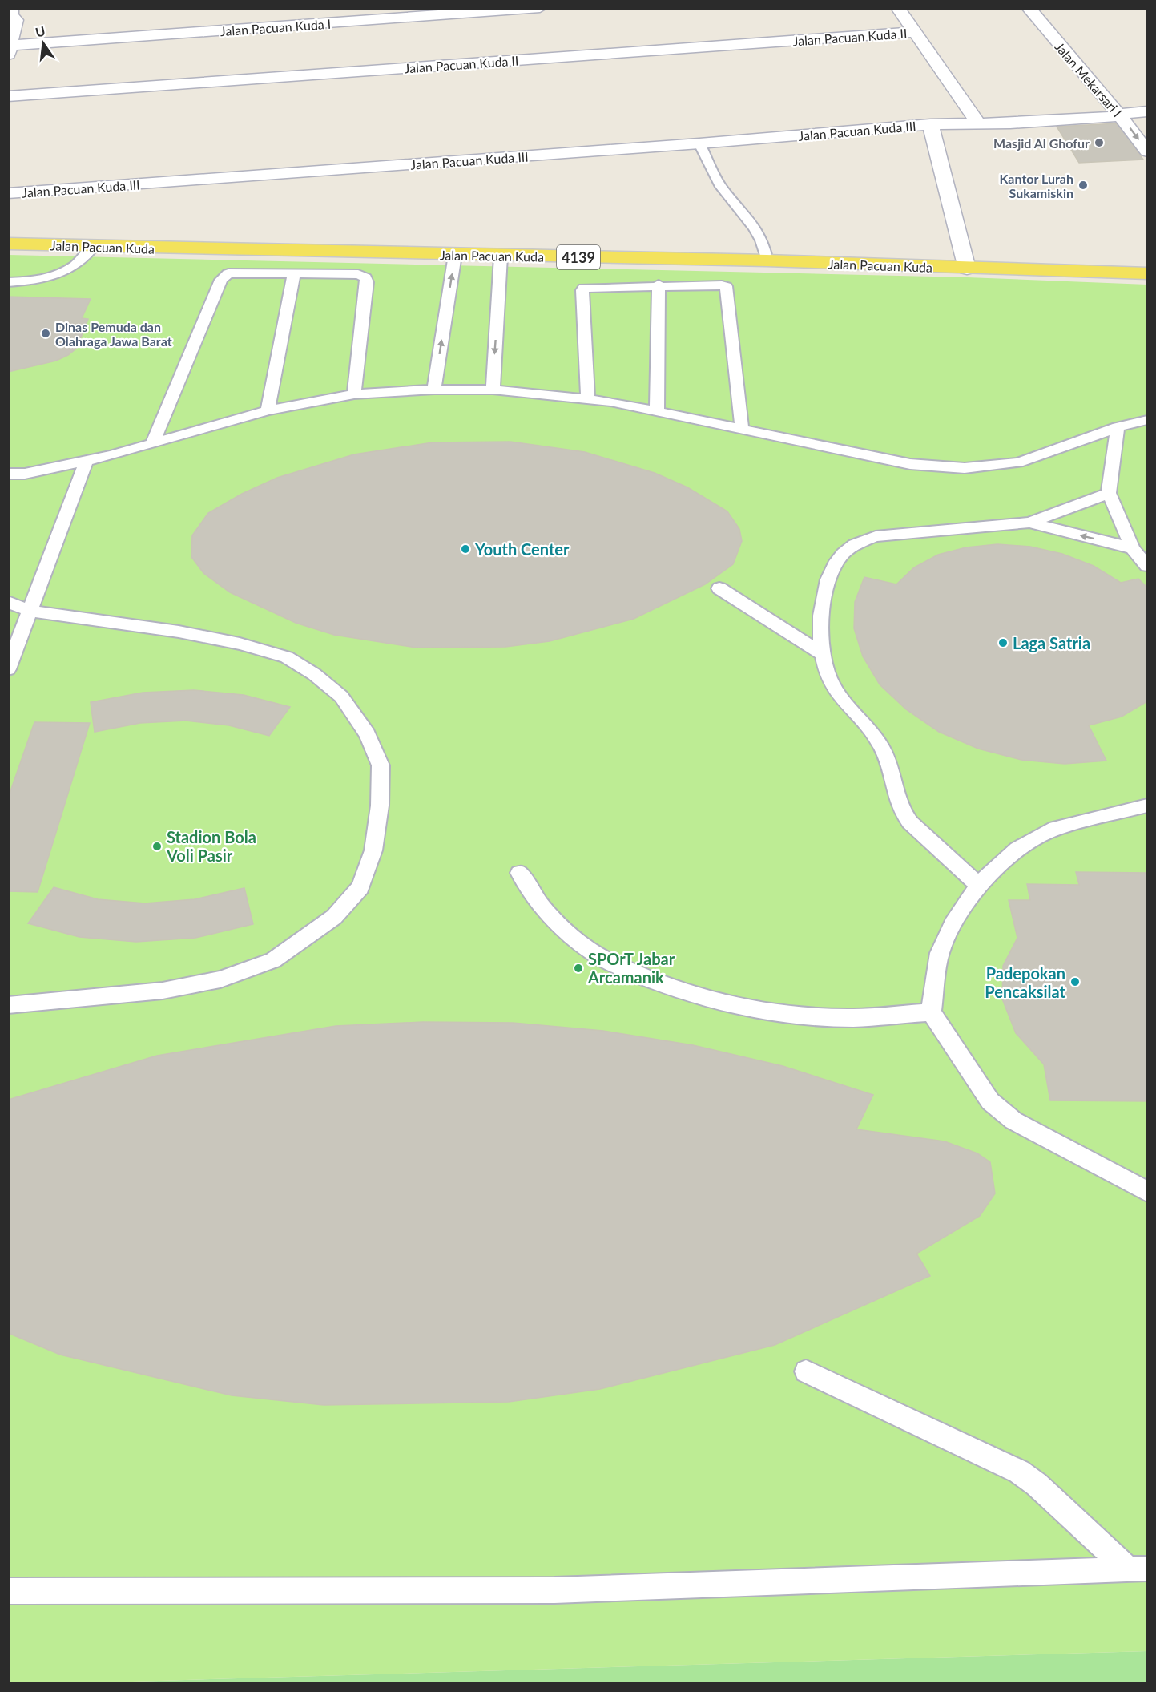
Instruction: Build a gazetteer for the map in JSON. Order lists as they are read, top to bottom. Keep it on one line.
{"streets":{"main road":["Jalan Pacuan Kuda","4139"],"street":["Jalan Pacuan Kuda I","Jalan Pacuan Kuda II","Jalan Mekarsari I","Jalan Pacuan Kuda III"]},"crossings":[["Jalan Mekarsari I","Jalan Pacuan Kuda III"],["Jalan Pacuan Kuda III","Jalan Pacuan Kuda"]],"places":["Masjid Al Ghofur","Kantor Lurah Sukamiskin","Dinas Pemuda dan Olahraga Jawa Barat","Youth Center","Laga Satria","Stadion Bola Voli Pasir","SPOrT Jabar Arcamanik","Padepokan Pencaksilat"],"north":"top"}
